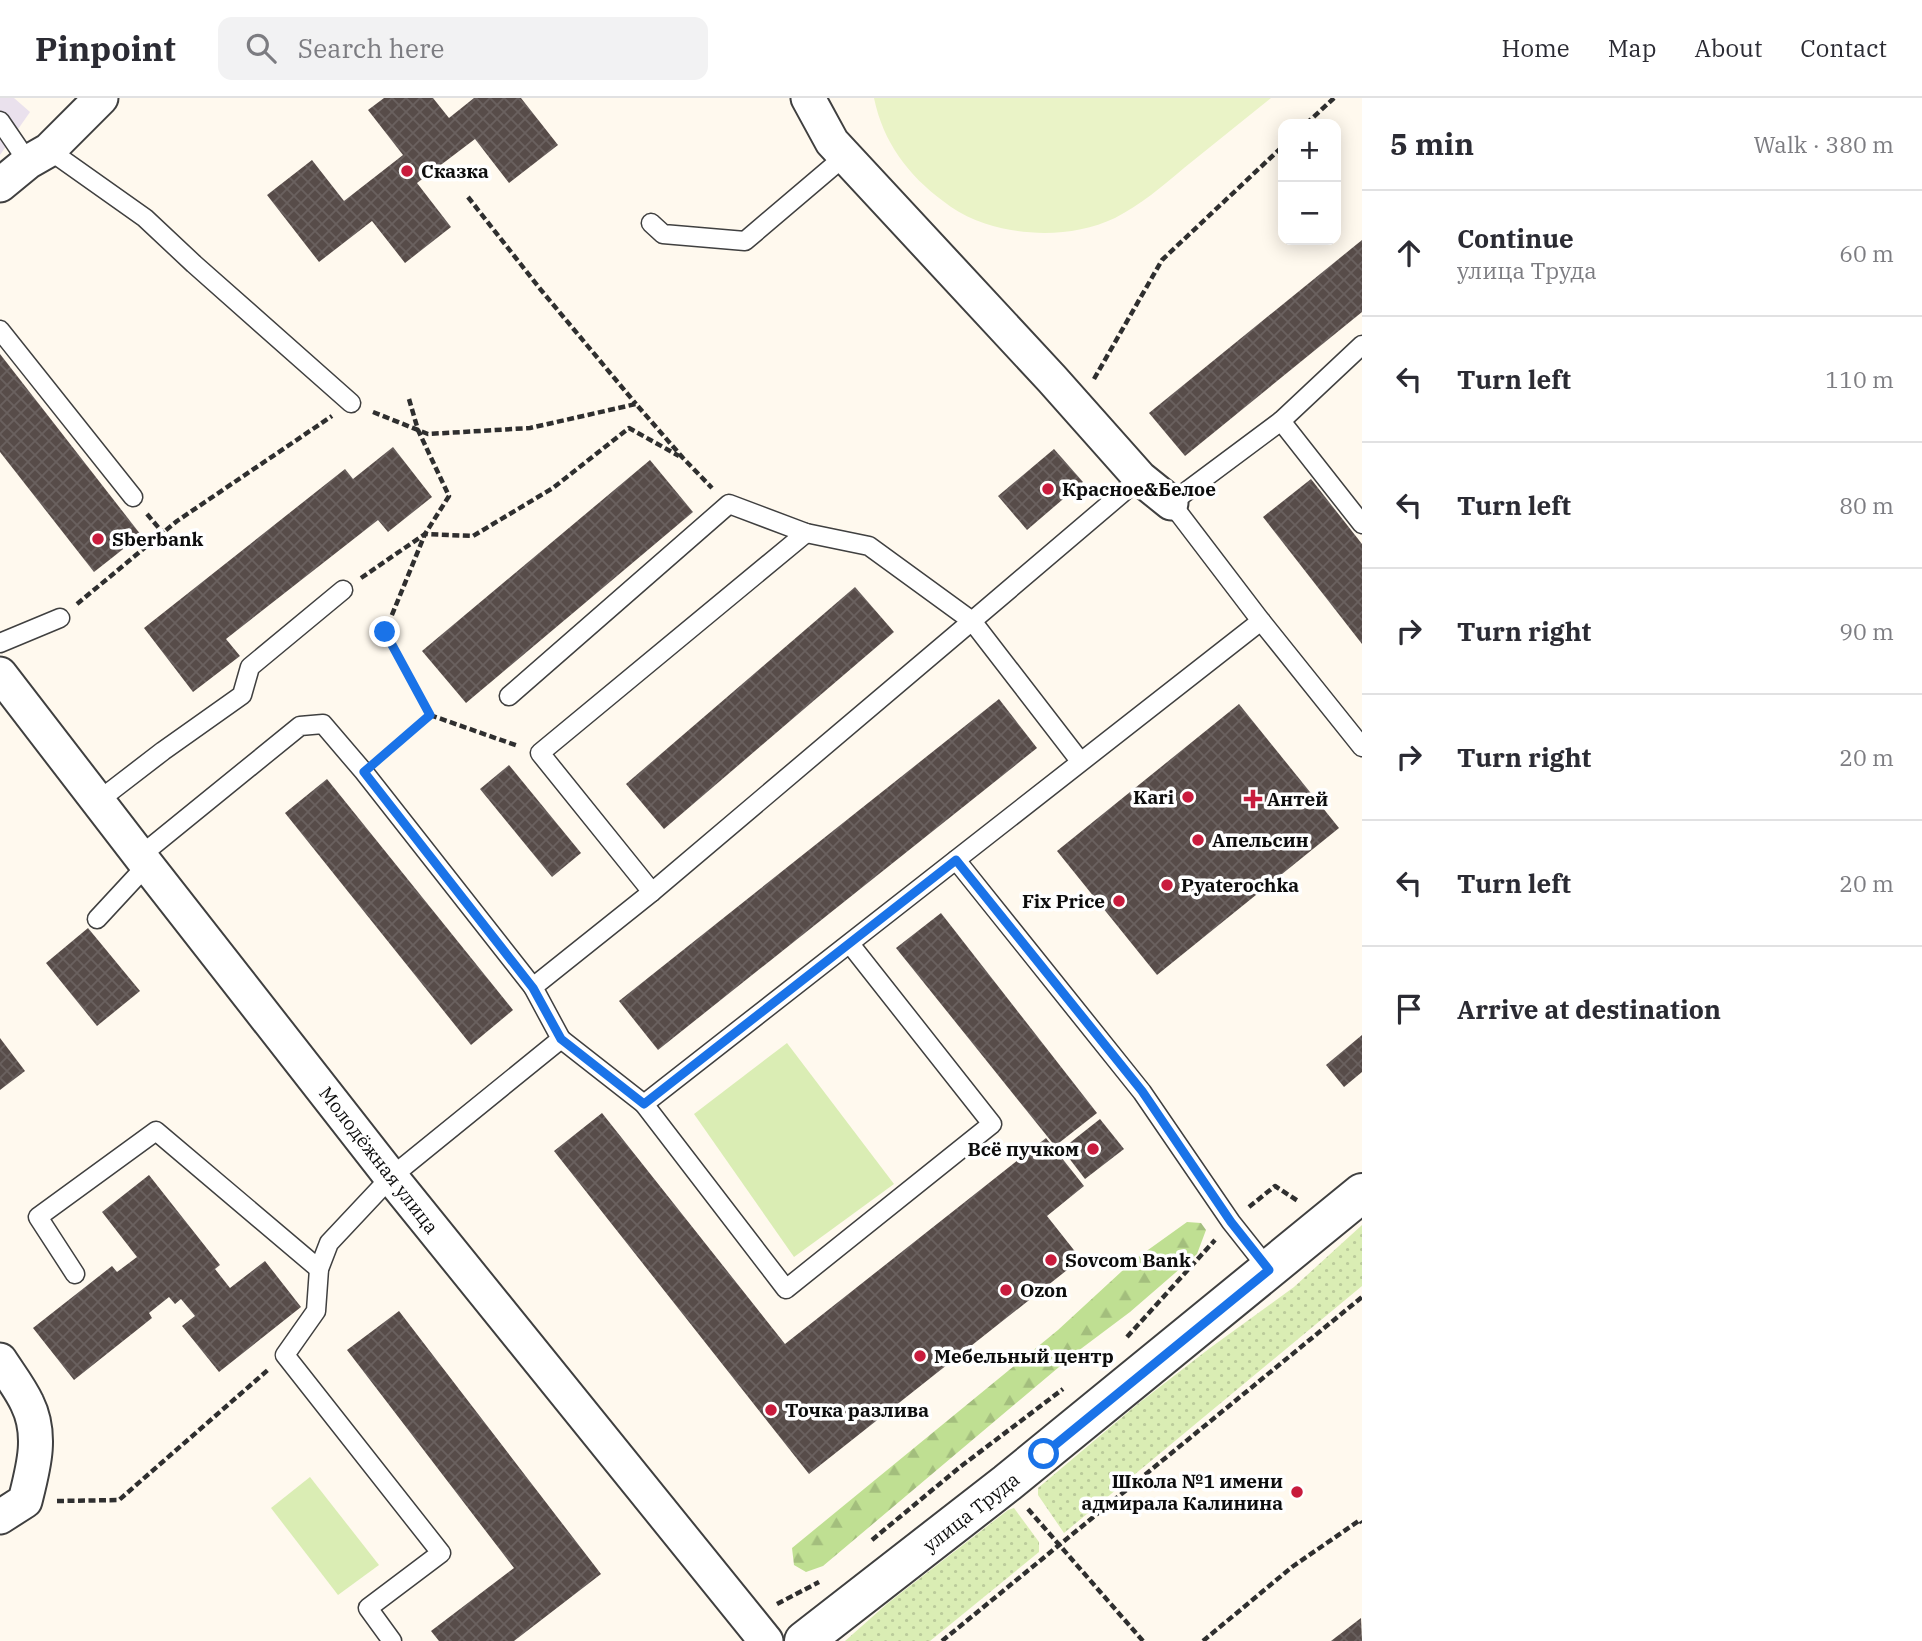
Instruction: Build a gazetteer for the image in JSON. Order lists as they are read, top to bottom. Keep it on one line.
{"streets":{"street":["Молодёжная улица","улица Труда"]},"places":{"other":["Сказка","Красное&Белое","Sberbank","Kari","Апельсин","Pyaterochka","Fix Price","Всё пучком","Sovcom Bank","Ozon","Мебельный центр","Точка разлива","Школа №1 имени адмирала Калинина"],"health":["Антей"]},"page":{"header":"Pinpoint","search":"Search here","nav":["Home","Map","About","Contact"],"heading":["5 min","Walk · 380 m"],"map_buttons":["+","−"],"list":[["Continue","улица Труда","60 m"],["Turn left","110 m"],["Turn left","80 m"],["Turn right","90 m"],["Turn right","20 m"],["Turn left","20 m"],"Arrive at destination"]}}
